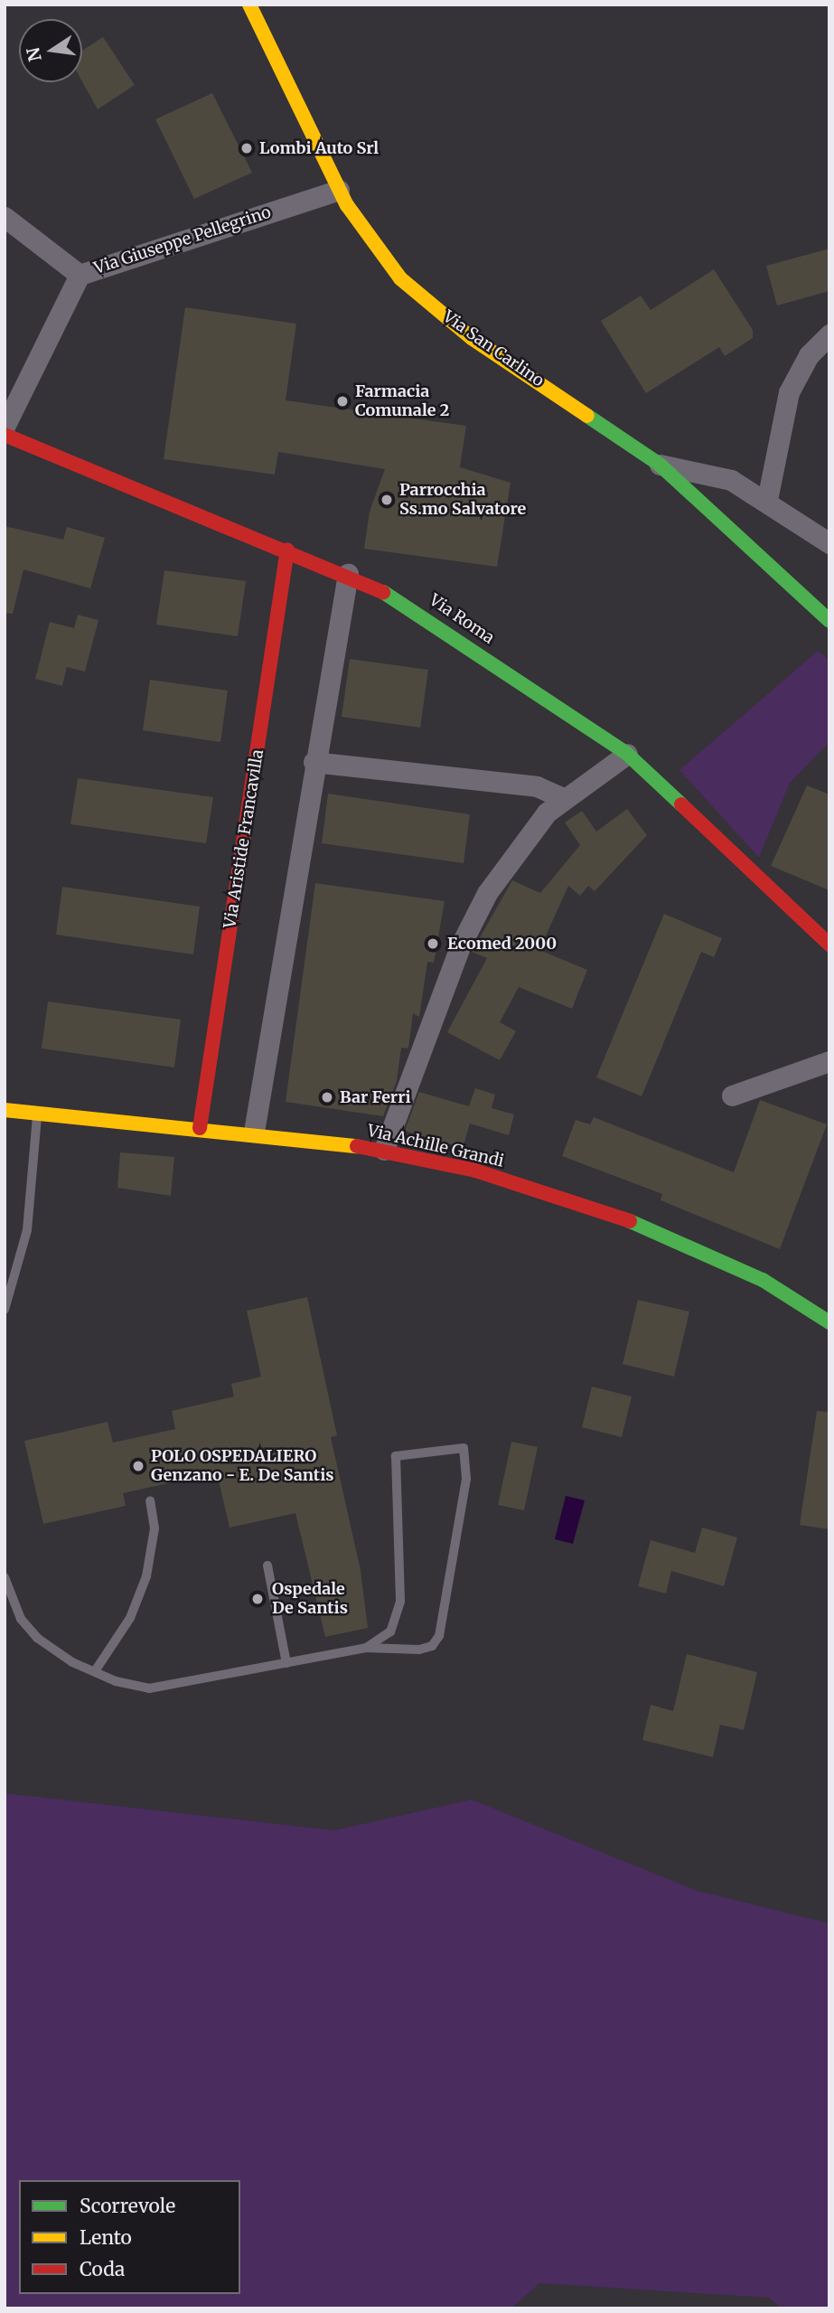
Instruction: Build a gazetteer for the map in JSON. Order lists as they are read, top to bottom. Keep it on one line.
{"streets":{"street":["Via Giuseppe Pellegrino","Via San Carlino","Via Roma","Via Aristide Francavilla","Via Achille Grandi"]},"crossings":[["Via Giuseppe Pellegrino","Via San Carlino"],["Via Roma","Via Aristide Francavilla"],["Via Aristide Francavilla","Via Achille Grandi"]],"places":["Lombi Auto Srl","Farmacia Comunale 2","Parrocchia Ss.mo Salvatore","Ecomed 2000","Bar Ferri","POLO OSPEDALIERO Genzano - E. De Santis","Ospedale De Santis"],"legend":["Scorrevole","Lento","Coda"],"north":"left"}
